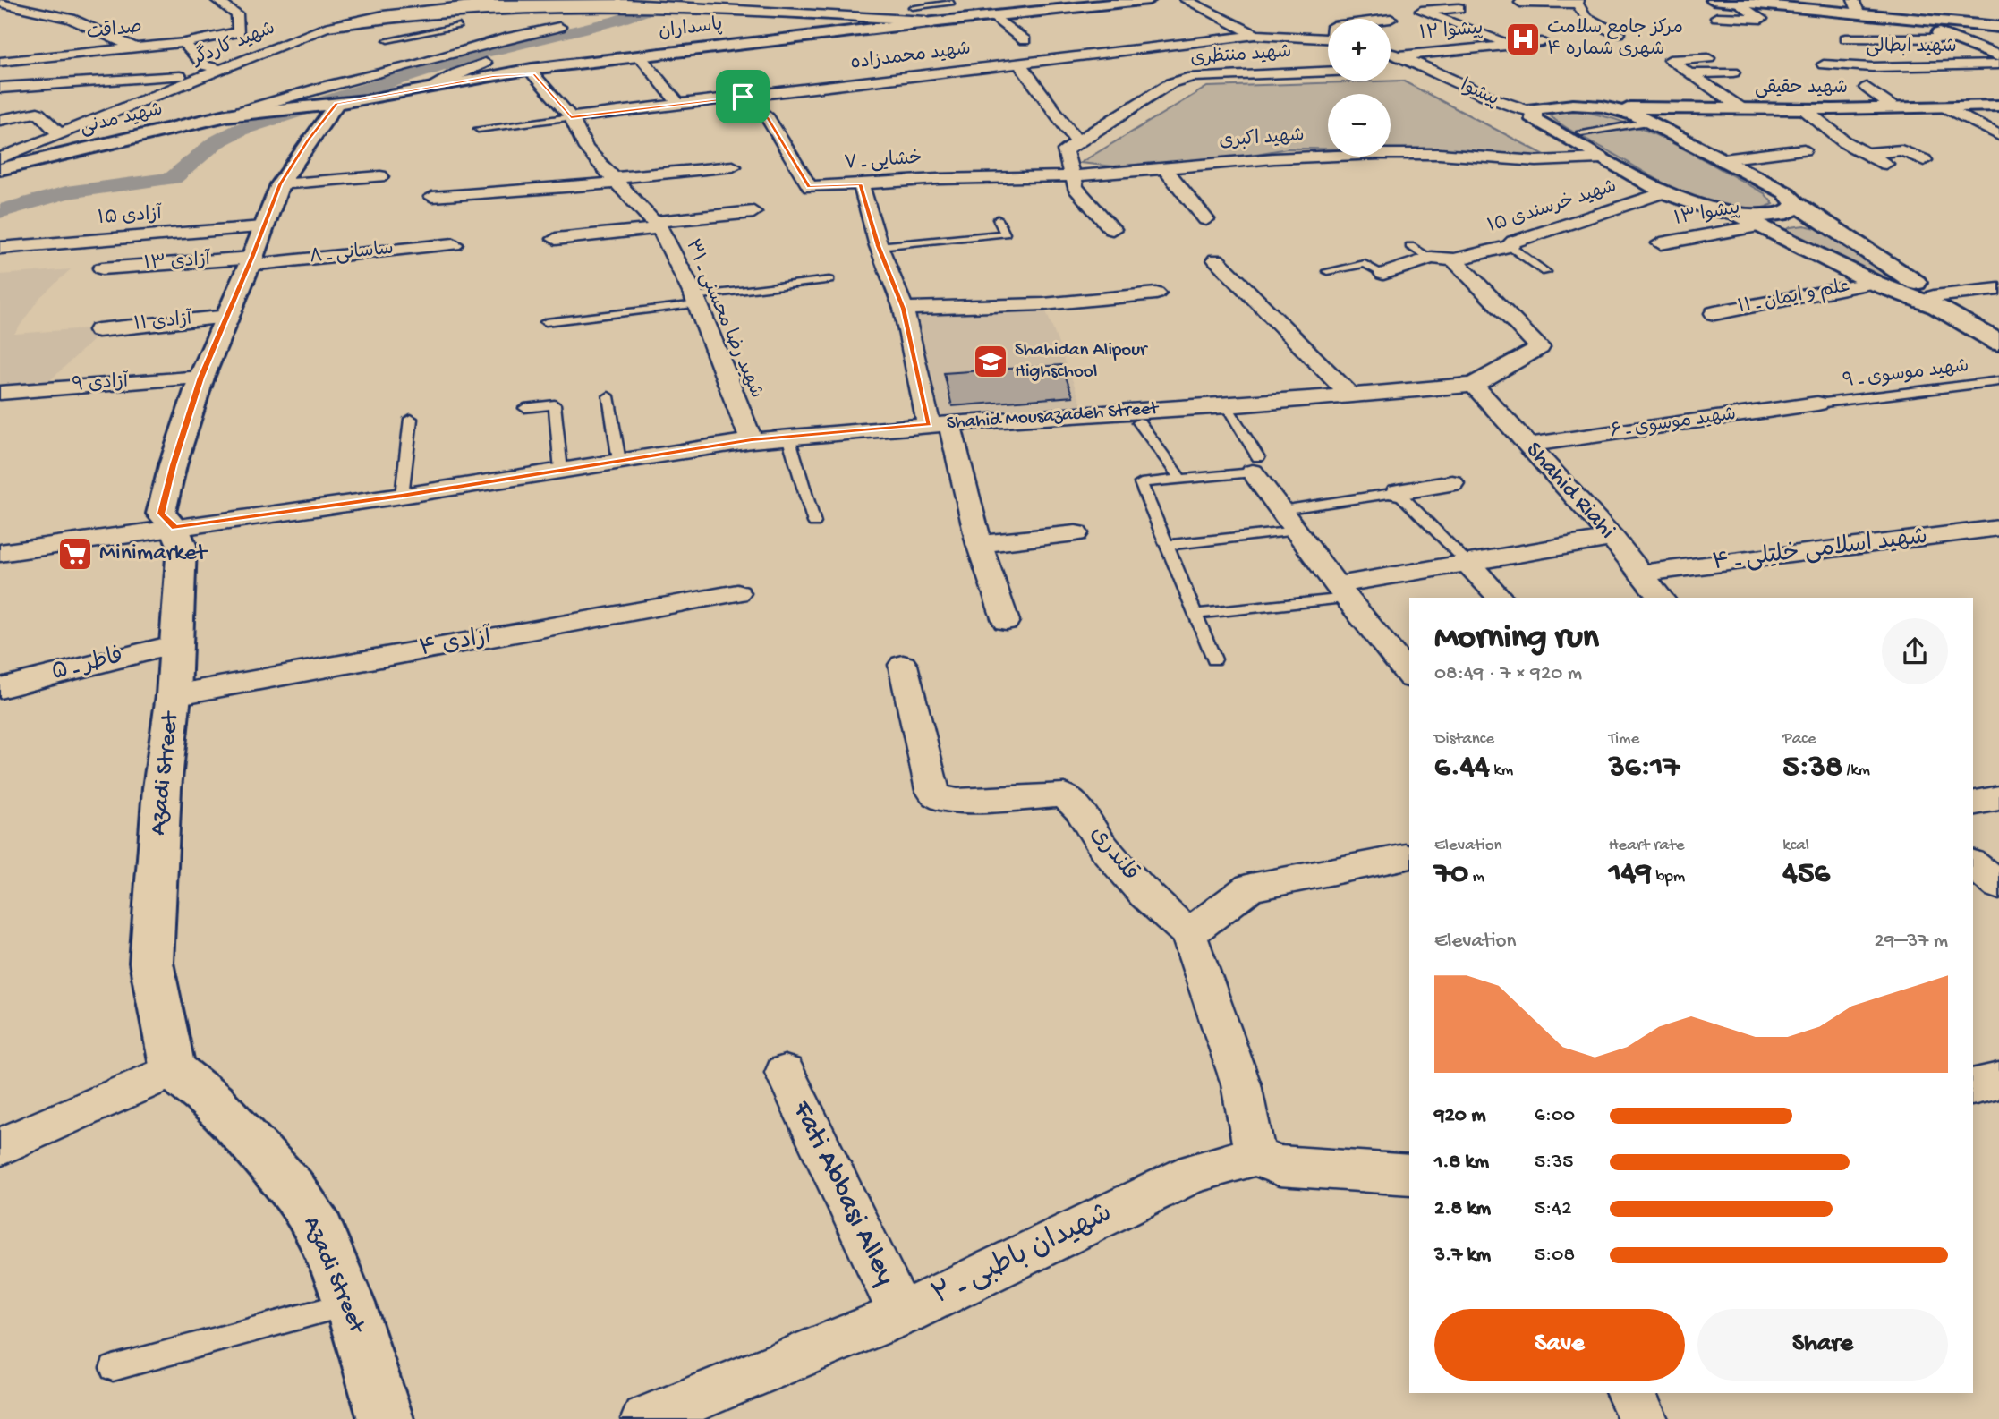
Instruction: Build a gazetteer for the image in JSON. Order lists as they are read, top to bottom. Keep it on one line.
{"streets":{"street":["پاسداران","صداقت","پیشوا ۱۲","شهید کاردگر","شهید ابطالی","شهید منتظری","شهید محمدزاده","شهید حقیقی","پیشوا","شهید مدنی","شهید اکبری","خشایی ـ ۷","شهید خرسندی ۱۵","پیشوا ۱۳","آزادی ۱۵","ساسانی ـ ۸","آزادی ۱۳","علم و ایمان ـ ۱۱","شهید رضا محسنی ـ ۳۱","آزادی ۱۱","آزادی ۹","Shahid Mousazadeh Street","شهید موسوی ـ ۶","Shahid Riahi","شهید اسلامی خلیلی ـ ۴","آزادی ۴","فاطر ـ ۵","Azadi Street","قلندری","Fati Abbasi Alley","شهیدان باطبی ـ ۲"],"lane":["شهید موسوی ـ ۹"]},"crossings":[["پاسداران","شهید کاردگر"],["پاسداران","شهید مدنی"],["پاسداران","شهید رضا محسنی ـ ۳۱"],["پاسداران","Azadi Street"],["پیشوا ۱۲","پیشوا"],["شهید محمدزاده","خشایی ـ ۷"],["شهید محمدزاده","شهید رضا محسنی ـ ۳۱"],["شهید اکبری","خشایی ـ ۷"],["آزادی ۱۵","ساسانی ـ ۸"],["آزادی ۱۵","آزادی ۱۳"],["آزادی ۱۵","Azadi Street"],["ساسانی ـ ۸","آزادی ۱۳"],["ساسانی ـ ۸","Azadi Street"],["آزادی ۱۳","Azadi Street"],["شهید رضا محسنی ـ ۳۱","Shahid Mousazadeh Street"],["آزادی ۱۱","Azadi Street"],["شهید موسوی ـ ۹","شهید موسوی ـ ۶"],["آزادی ۹","Azadi Street"],["Shahid Mousazadeh Street","Shahid Riahi"],["Shahid Mousazadeh Street","Azadi Street"],["شهید موسوی ـ ۶","Shahid Riahi"],["Shahid Riahi","شهید اسلامی خلیلی ـ ۴"],["آزادی ۴","Azadi Street"],["فاطر ـ ۵","Azadi Street"],["قلندری","شهیدان باطبی ـ ۲"],["Fati Abbasi Alley","شهیدان باطبی ـ ۲"]],"places":{"hospital":["مرکز جامع سلامت شهری شماره ۴"],"school or university":["Shahidan Alipour Highschool"],"supermarket":["Minimarket"]},"page":{"map_buttons":["+","−"],"heading":["Morning run","08:49 · 7 × 920 m"],"stats":[["Distance","6.44 km"],["Time","36:17"],["Pace","5:38 /km"],["Elevation","70 m"],["Heart rate","149 bpm"],["kcal","456"]],"chart":["Elevation","29–37 m"],"list":[{"name":"920 m","note":"6:00"},{"name":"1.8 km","note":"5:35"},{"name":"2.8 km","note":"5:42"},{"name":"3.7 km","note":"5:08"}],"buttons":["Save","Share"]}}
